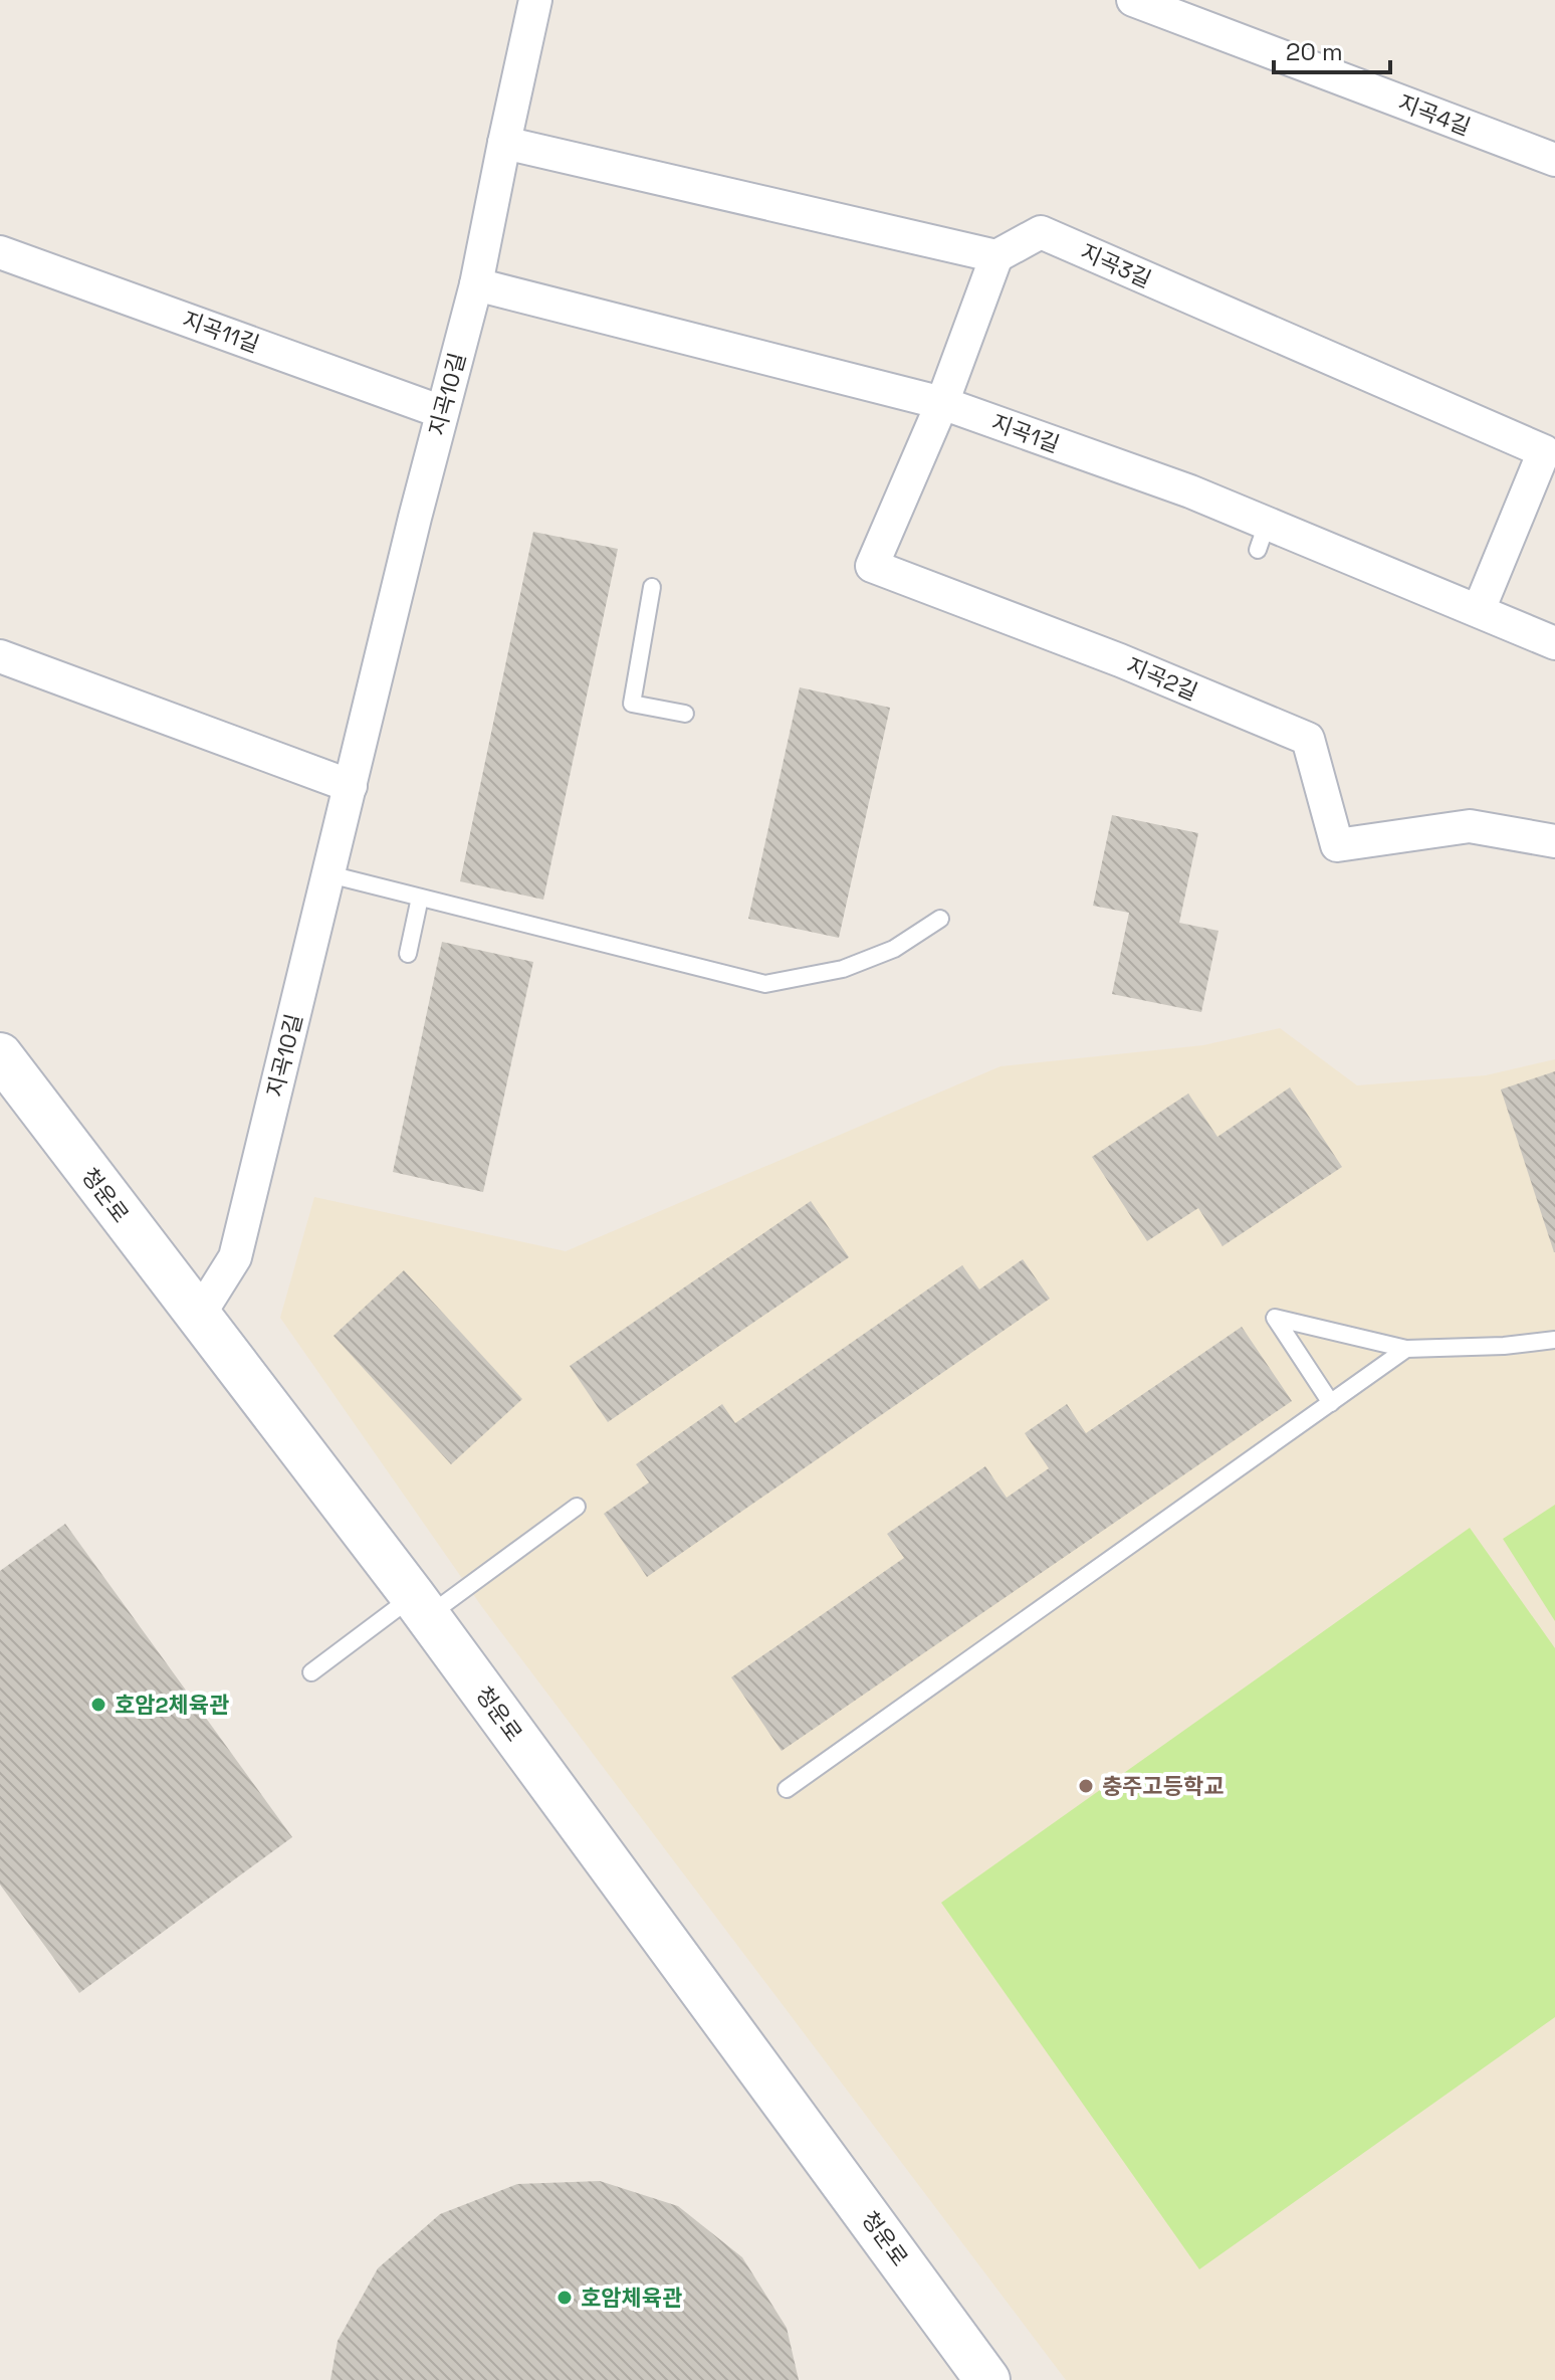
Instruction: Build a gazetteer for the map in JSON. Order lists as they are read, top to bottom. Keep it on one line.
{"streets":{"street":["지곡4길","지곡3길","지곡11길","지곡10길","지곡1길","지곡2길","청운로"]},"crossings":[["지곡3길","지곡1길"],["지곡11길","지곡10길"],["지곡10길","지곡1길"],["지곡10길","청운로"],["지곡1길","지곡2길"]],"places":["호암2체육관","충주고등학교","호암체육관"],"scale_bar":"20 m"}
